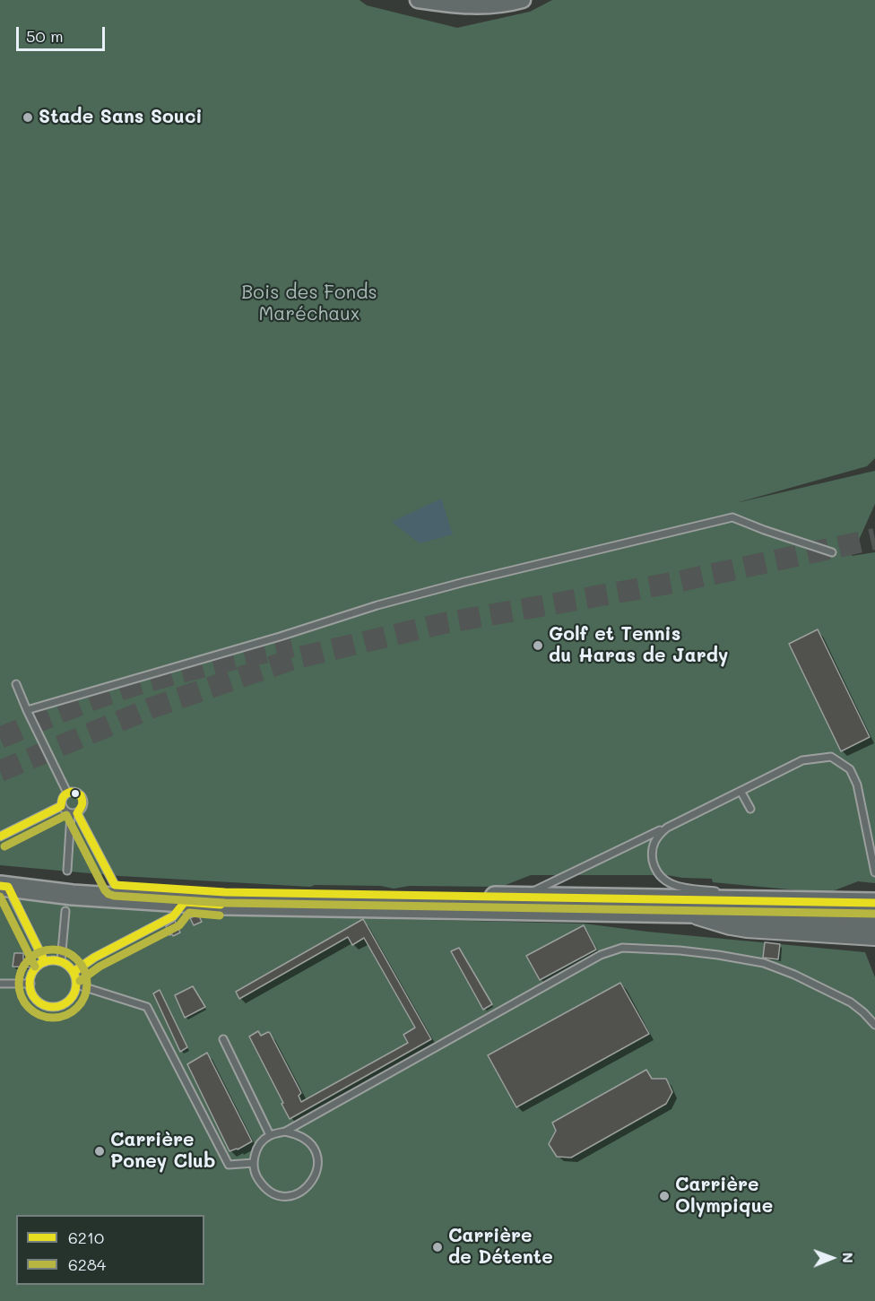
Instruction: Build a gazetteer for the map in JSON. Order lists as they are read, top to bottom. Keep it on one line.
{"parks":["Bois des Fonds Maréchaux"],"places":["Stade Sans Souci","Golf et Tennis du Haras de Jardy","Carrière Poney Club","Carrière Olympique","Carrière de Détente"],"lines":["transit line 6210","transit line 6284"],"legend":["6210","6284"],"scale_bar":"50 m","north":"right"}
